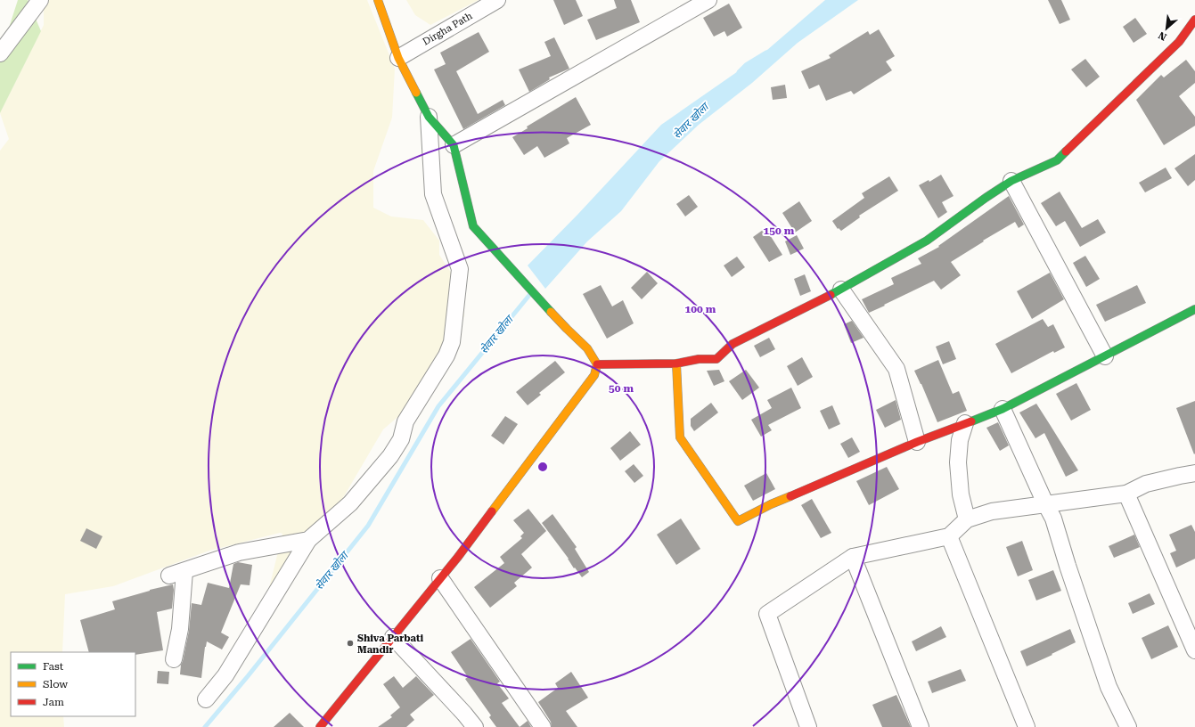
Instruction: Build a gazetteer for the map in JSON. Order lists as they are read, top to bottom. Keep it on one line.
{"streets":{"street":["Dirgha Path"]},"water":["सेवार खोला"],"places":["Shiva Parbati Mandir"],"legend":["Fast","Slow","Jam"],"north":"bottom left","rings":["150 m","100 m","50 m"]}
